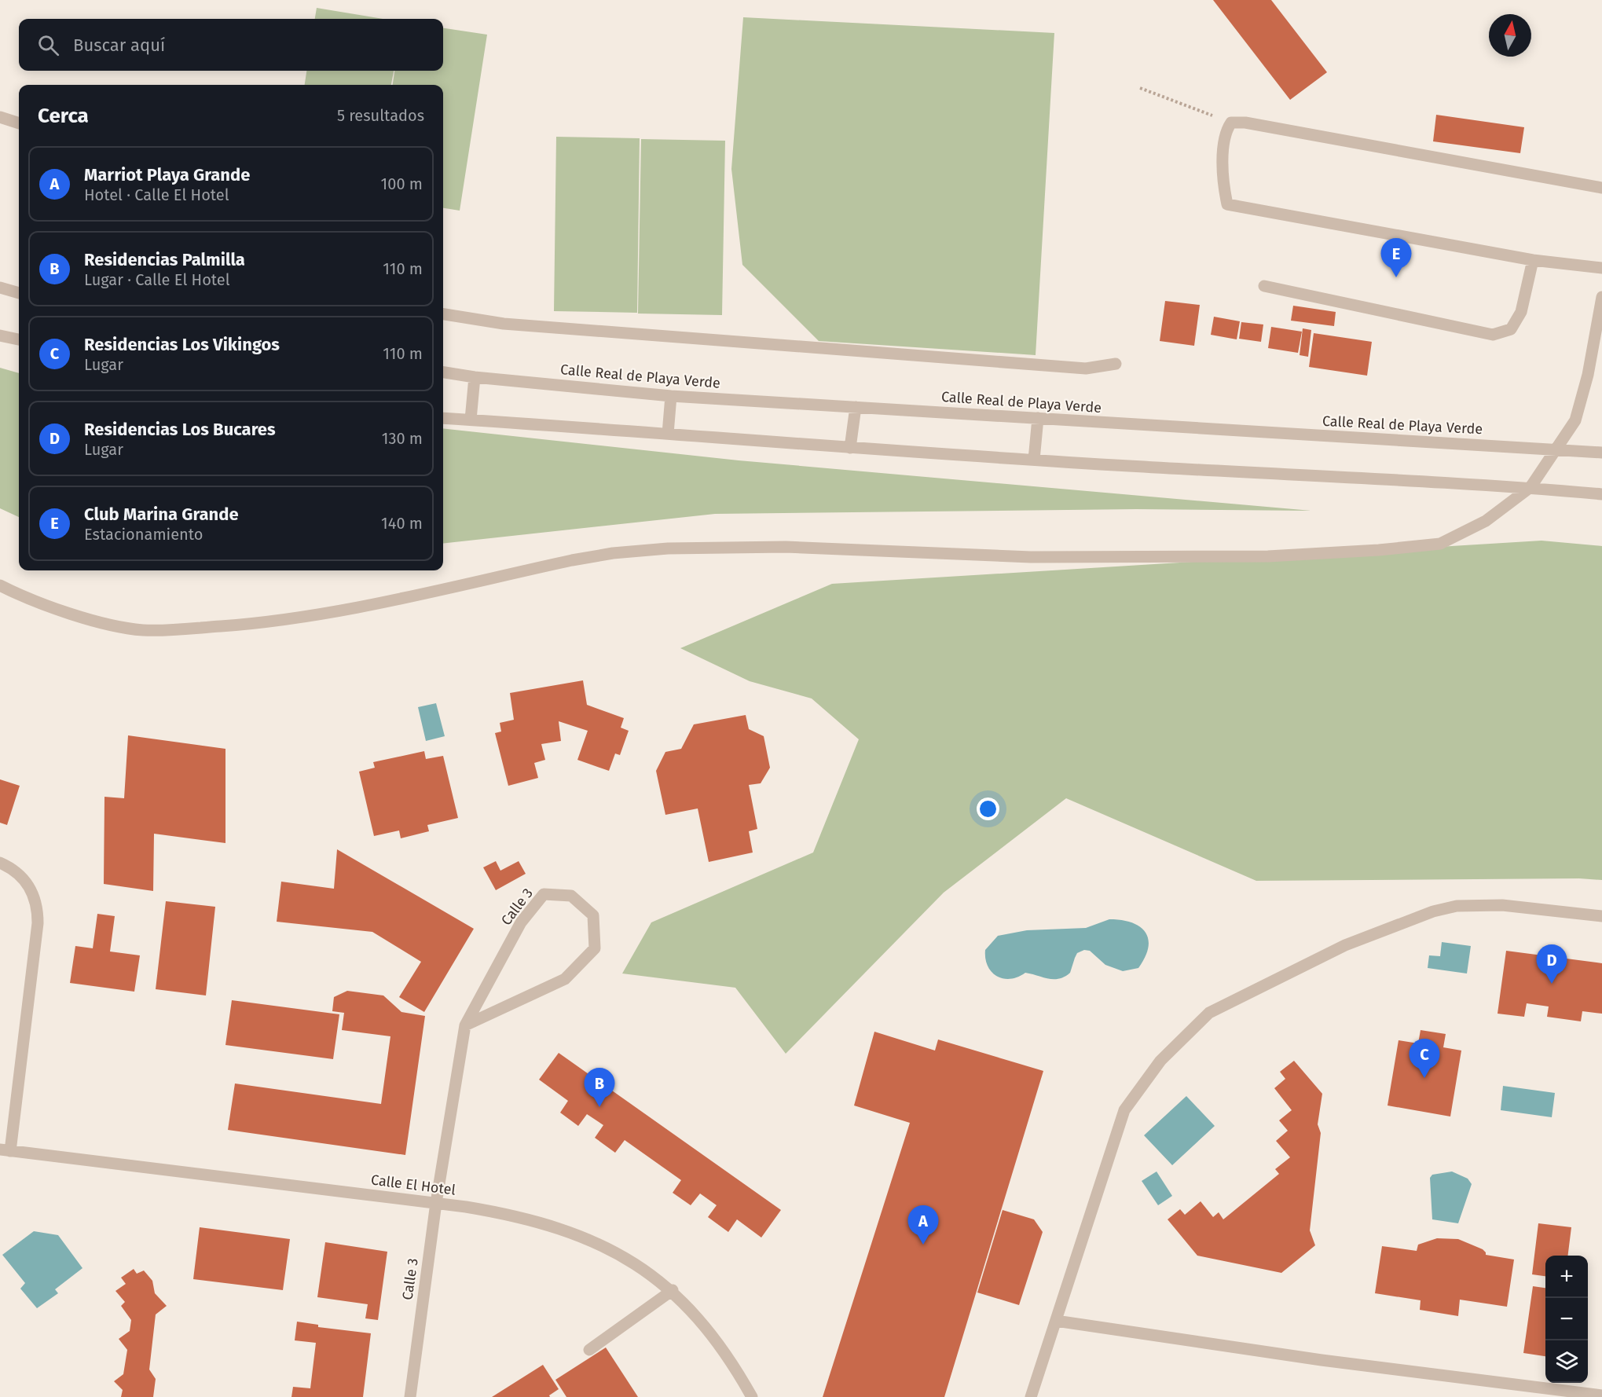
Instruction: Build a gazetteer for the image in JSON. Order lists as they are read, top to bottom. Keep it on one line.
{"streets":{"street":["Calle Real de Playa Verde","Calle 3","Calle El Hotel"]},"crossings":[["Calle 3","Calle El Hotel"]],"north":"top","page":{"search":"Buscar aquí","heading":["Cerca","5 resultados"],"list":[{"mark":"A","name":"Marriot Playa Grande","note":"Hotel · Calle El Hotel","value":"100 m"},{"mark":"B","name":"Residencias Palmilla","note":"Lugar · Calle El Hotel","value":"110 m"},{"mark":"C","name":"Residencias Los Vikingos","note":"Lugar","value":"110 m"},{"mark":"D","name":"Residencias Los Bucares","note":"Lugar","value":"130 m"},{"mark":"E","name":"Club Marina Grande","note":"Estacionamiento","value":"140 m"}],"pins":["E","D","C","B","A"],"map_buttons":["+","−"]}}
